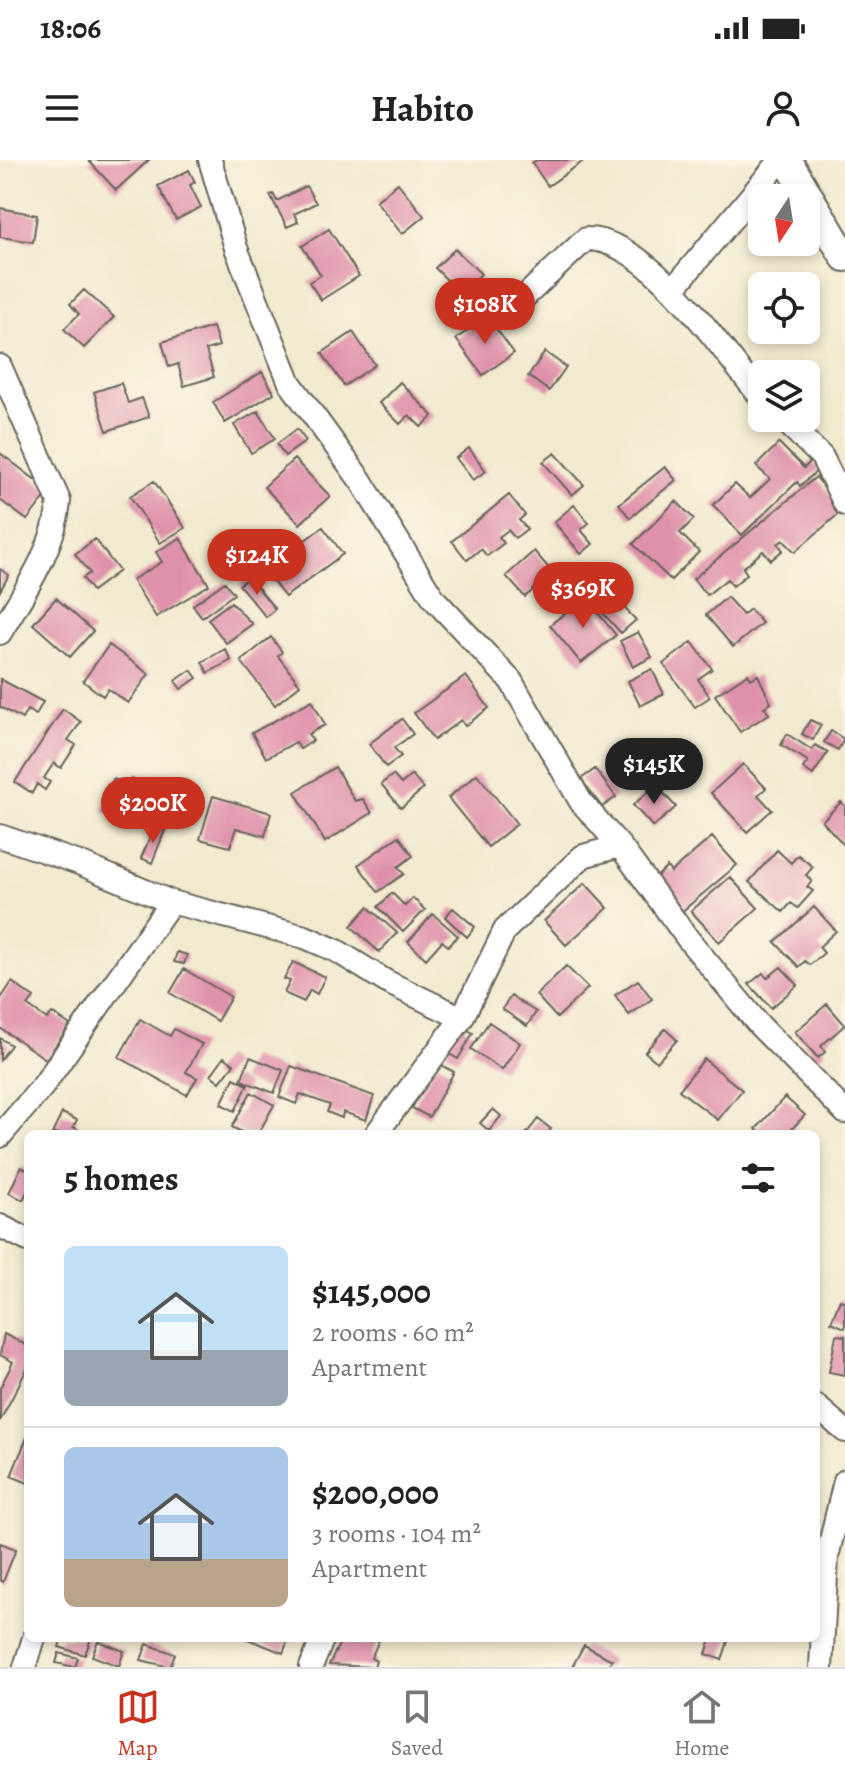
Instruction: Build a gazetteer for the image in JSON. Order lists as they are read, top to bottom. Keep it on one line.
{"north":"bottom","page":{"status":"18:06","header":"Habito","price":["$108K","$124K","$369K","$145K","$200K"],"heading":"5 homes","list":[{"name":"$145,000","note":"2 rooms · 60 m² · Apartment"},{"name":"$200,000","note":"3 rooms · 104 m² · Apartment"}],"tabs":["Map","Saved","Home"]}}
